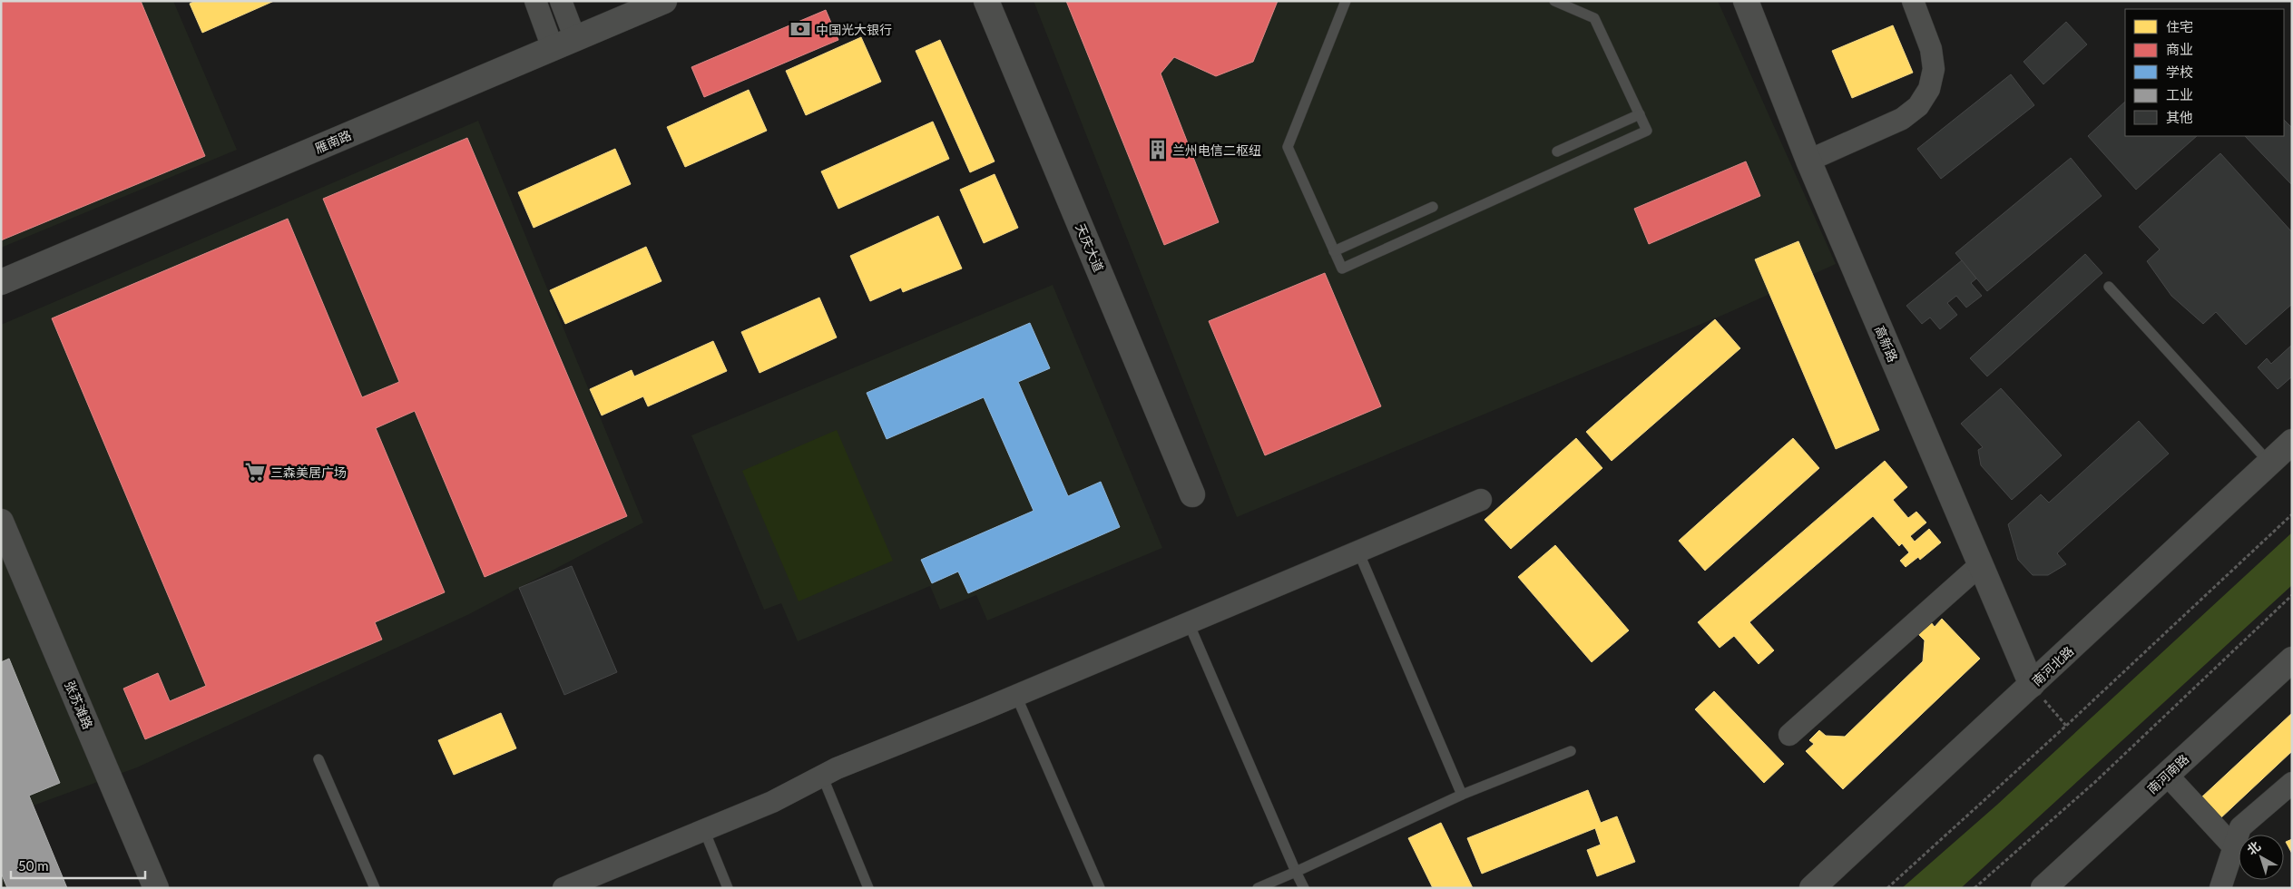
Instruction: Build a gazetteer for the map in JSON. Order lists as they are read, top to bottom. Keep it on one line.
{"streets":{"street":["雁南路","天庆大道","高新路","南河北路","张苏滩路","南河南路"]},"crossings":[["高新路","南河北路"]],"places":{"bank":["中国光大银行"],"building":["兰州电信二枢纽"],"supermarket":["三森美居广场"]},"legend":["住宅","商业","学校","工业","其他"],"scale_bar":"50 m","north":"top left"}
